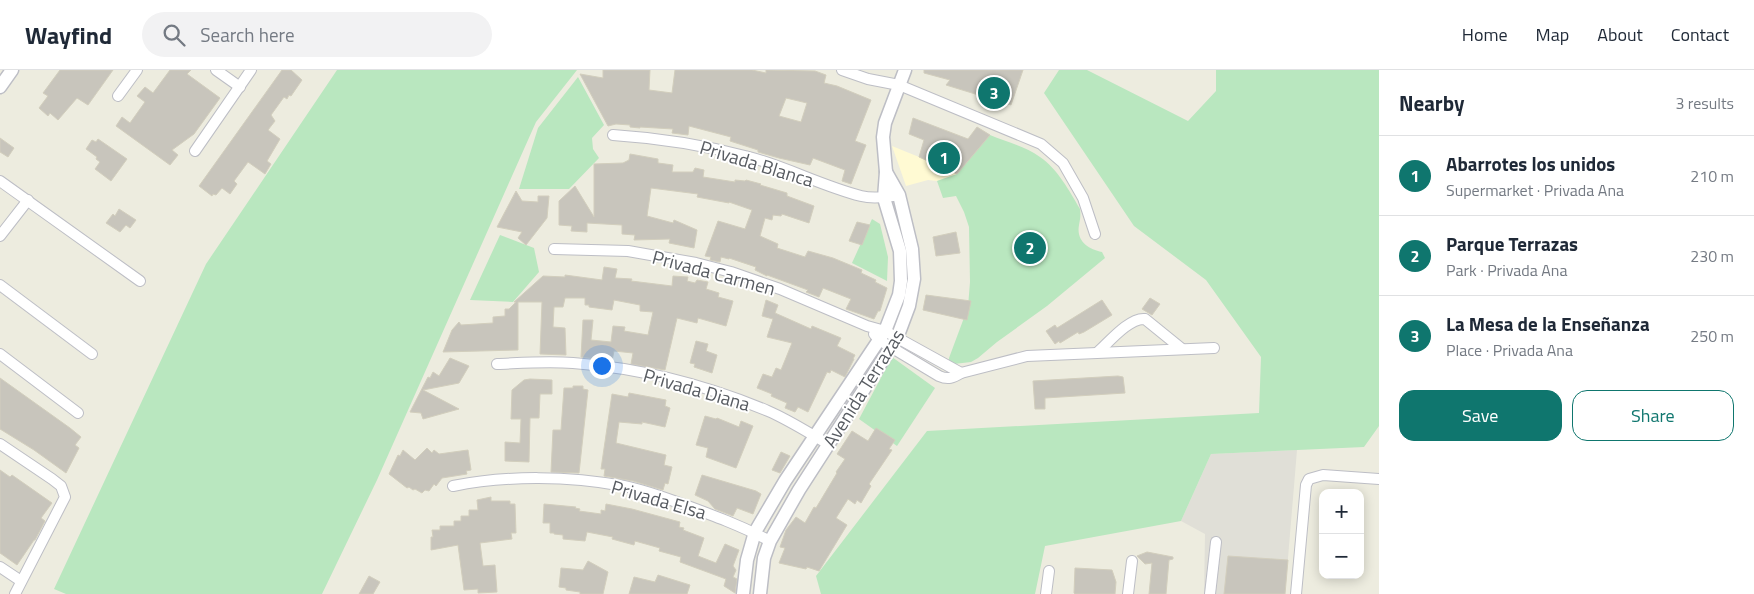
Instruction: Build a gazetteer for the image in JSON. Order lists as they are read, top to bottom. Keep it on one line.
{"streets":{"street":["Privada Blanca","Privada Carmen","Avenida Terrazas","Privada Diana","Privada Elsa"]},"crossings":[["Privada Blanca","Avenida Terrazas"],["Privada Carmen","Avenida Terrazas"],["Avenida Terrazas","Privada Diana"],["Avenida Terrazas","Privada Elsa"]],"page":{"header":"Wayfind","search":"Search here","nav":["Home","Map","About","Contact"],"heading":["Nearby","3 results"],"pins":["3","1","2"],"list":[{"mark":"1","name":"Abarrotes los unidos","note":"Supermarket · Privada Ana","value":"210 m"},{"mark":"2","name":"Parque Terrazas","note":"Park · Privada Ana","value":"230 m"},{"mark":"3","name":"La Mesa de la Enseñanza","note":"Place · Privada Ana","value":"250 m"}],"buttons":["Save","Share"],"map_buttons":["+","−"]}}
